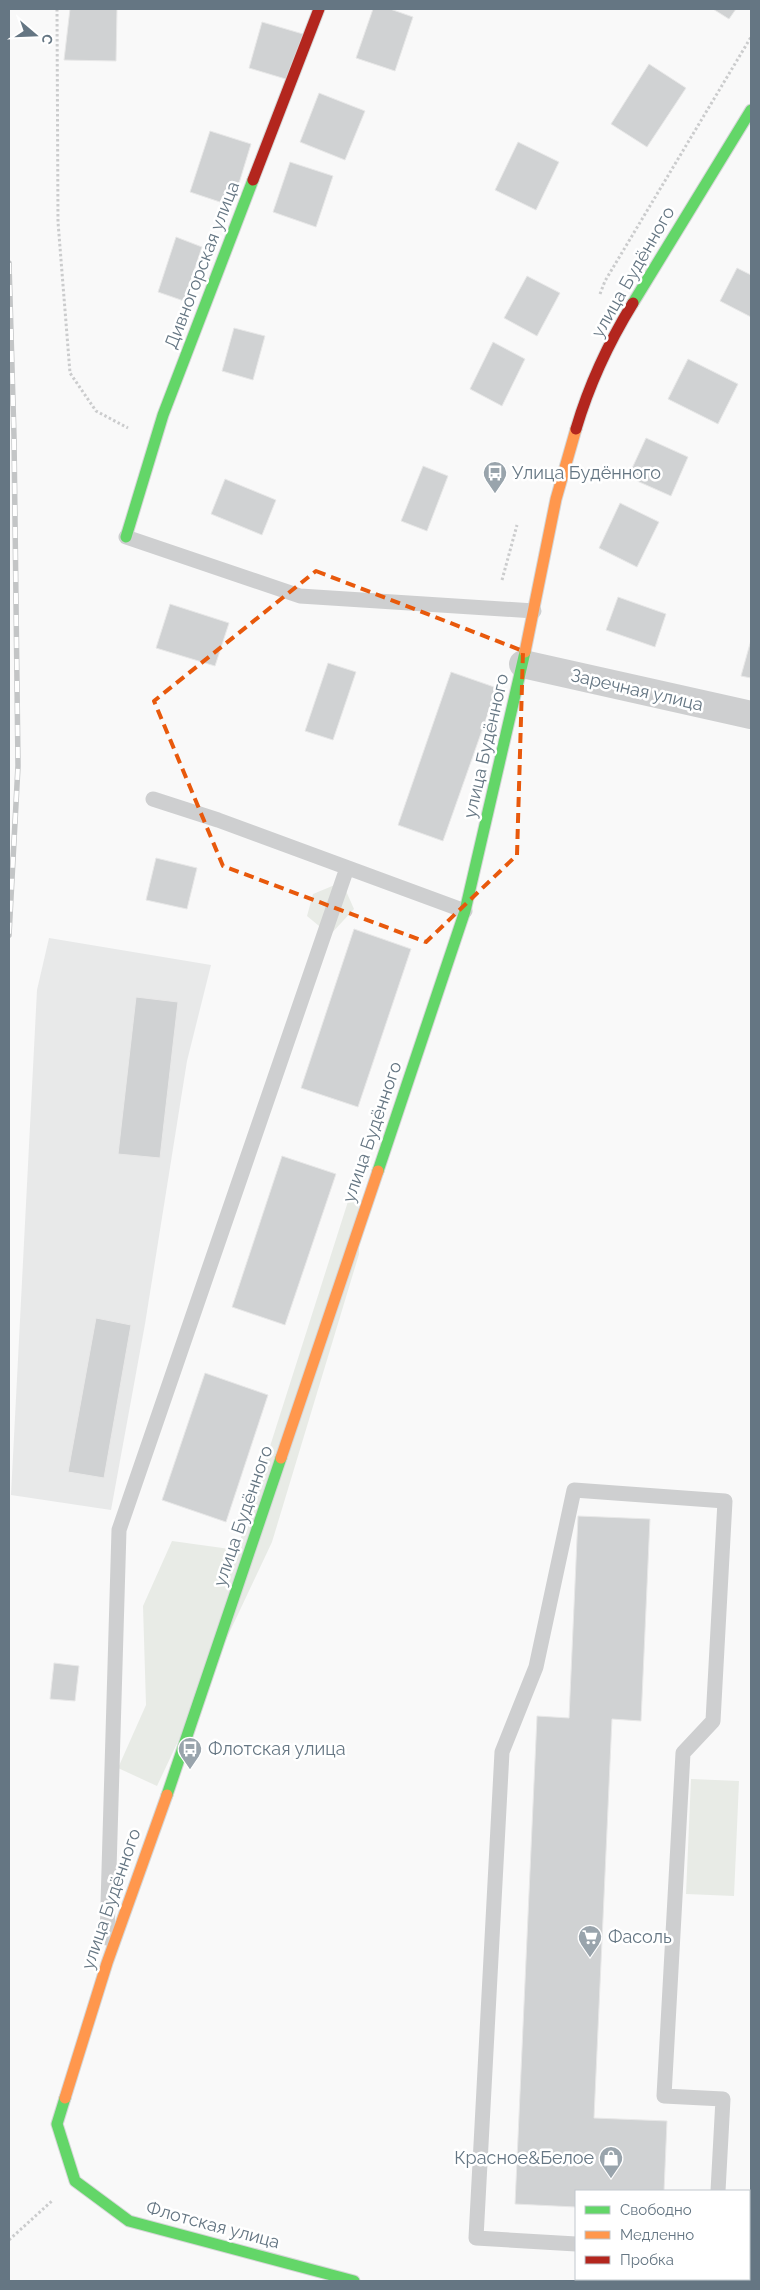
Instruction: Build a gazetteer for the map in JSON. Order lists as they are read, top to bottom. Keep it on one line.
{"streets":{"street":["Дивногорская улица","улица Будённого","Заречная улица","Флотская улица"]},"crossings":[["улица Будённого","Заречная улица"],["улица Будённого","Флотская улица"]],"places":{"bus stop":["Улица Будённого","Флотская улица"],"supermarket":["Фасоль"],"shop":["Красное&Белое"]},"legend":["Свободно","Медленно","Пробка"],"north":"right"}
